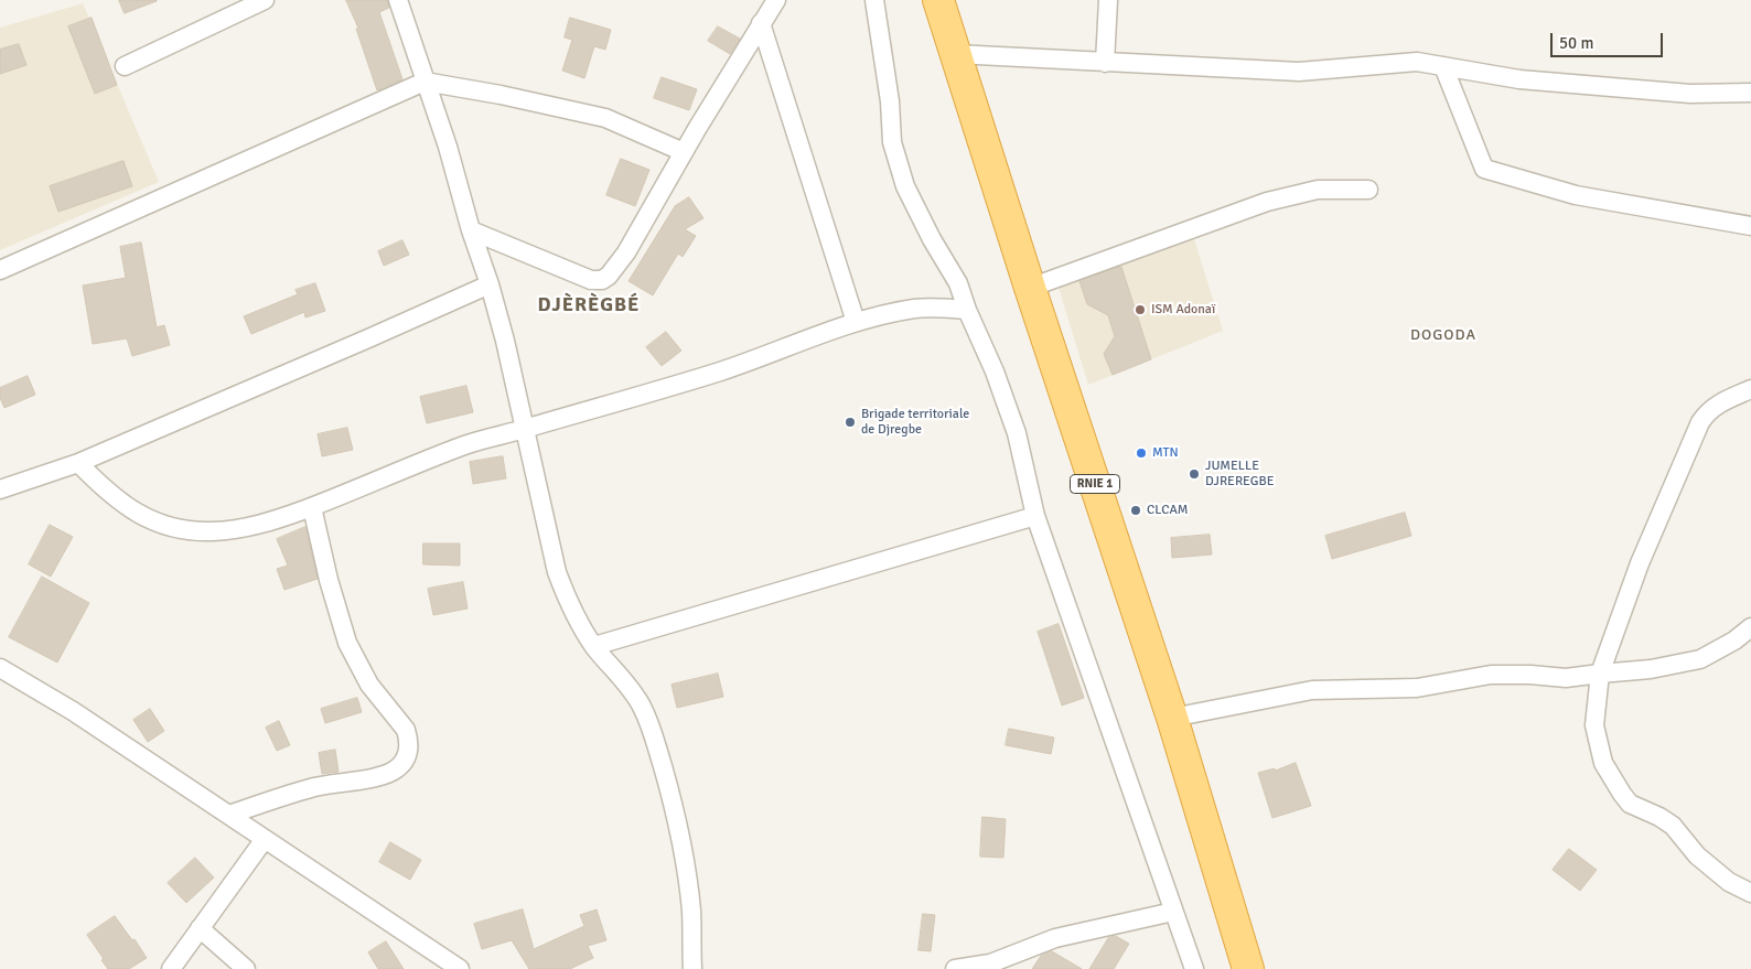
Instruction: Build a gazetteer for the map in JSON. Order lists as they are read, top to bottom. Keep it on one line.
{"streets":{"highway":["RNIE 1"]},"districts":["DJÈRÈGBÉ","DOGODA"],"places":["ISM Adonaï","Brigade territoriale de Djregbe","MTN","JUMELLE DJREREGBE","CLCAM"],"scale_bar":"50 m"}
